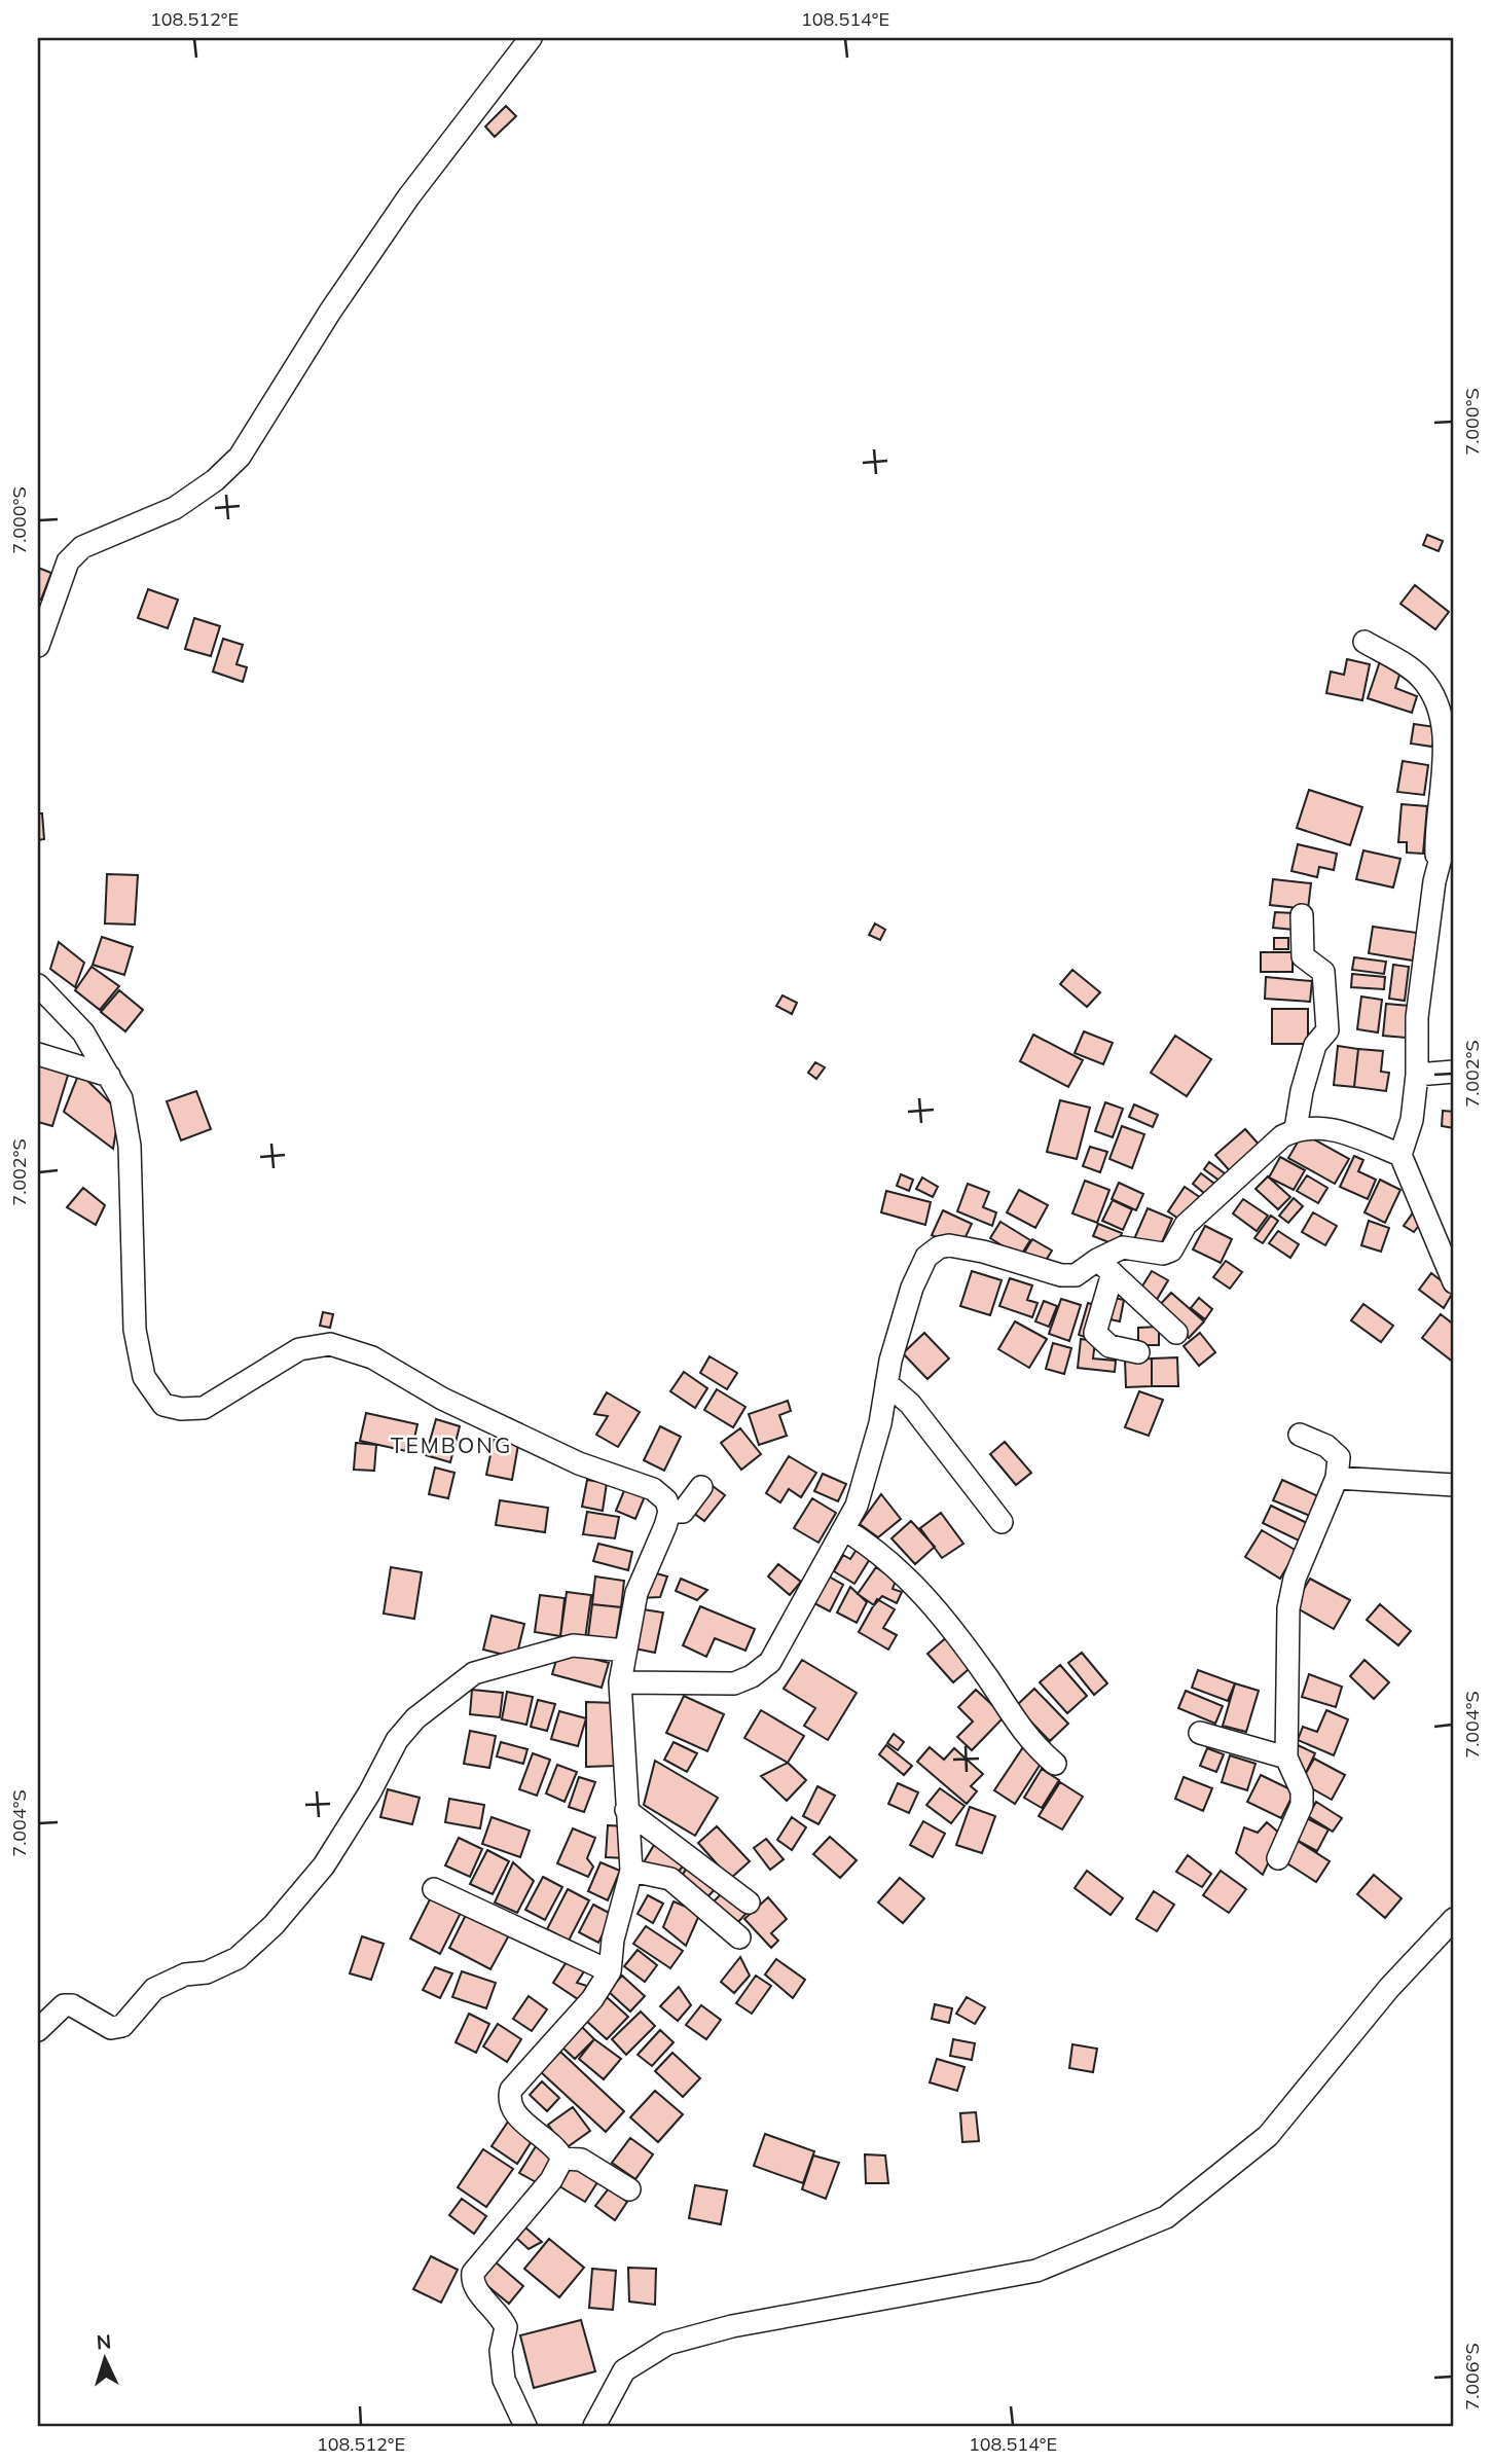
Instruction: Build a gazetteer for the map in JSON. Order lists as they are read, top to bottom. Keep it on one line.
{"districts":["TEMBONG"],"north":"top","coordinates":["108.512°E","108.514°E","7.000°S","7.002°S","7.004°S","7.006°S"]}
